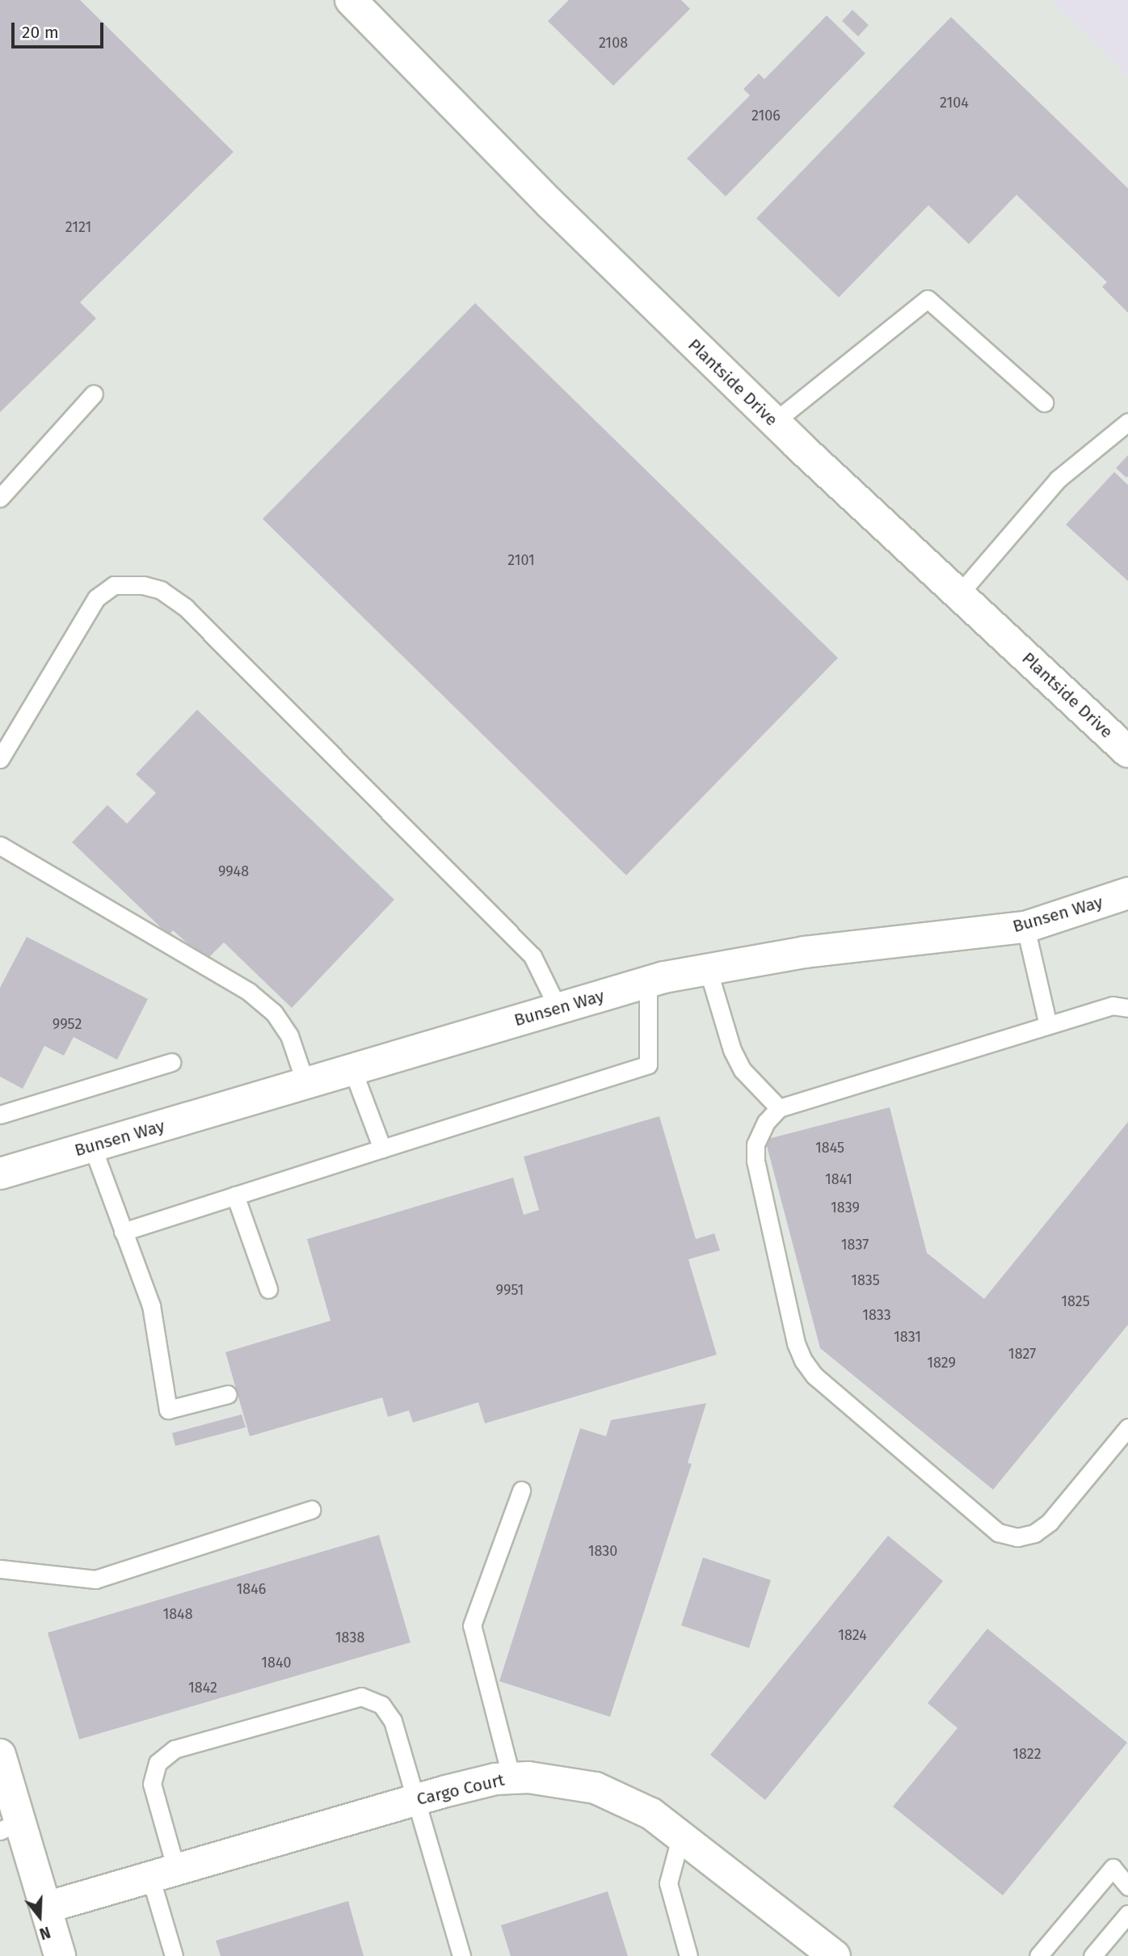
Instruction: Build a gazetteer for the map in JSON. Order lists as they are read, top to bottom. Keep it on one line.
{"streets":{"street":["Plantside Drive","Bunsen Way","Cargo Court"]},"house_numbers":["2108","2104","2106","2121","2101","9948","9952","1845","1841","1839","1837","1835","9951","1825","1833","1831","1827","1829","1830","1846","1848","1824","1838","1840","1842","1822"],"scale_bar":"20 m","north":"bottom"}
